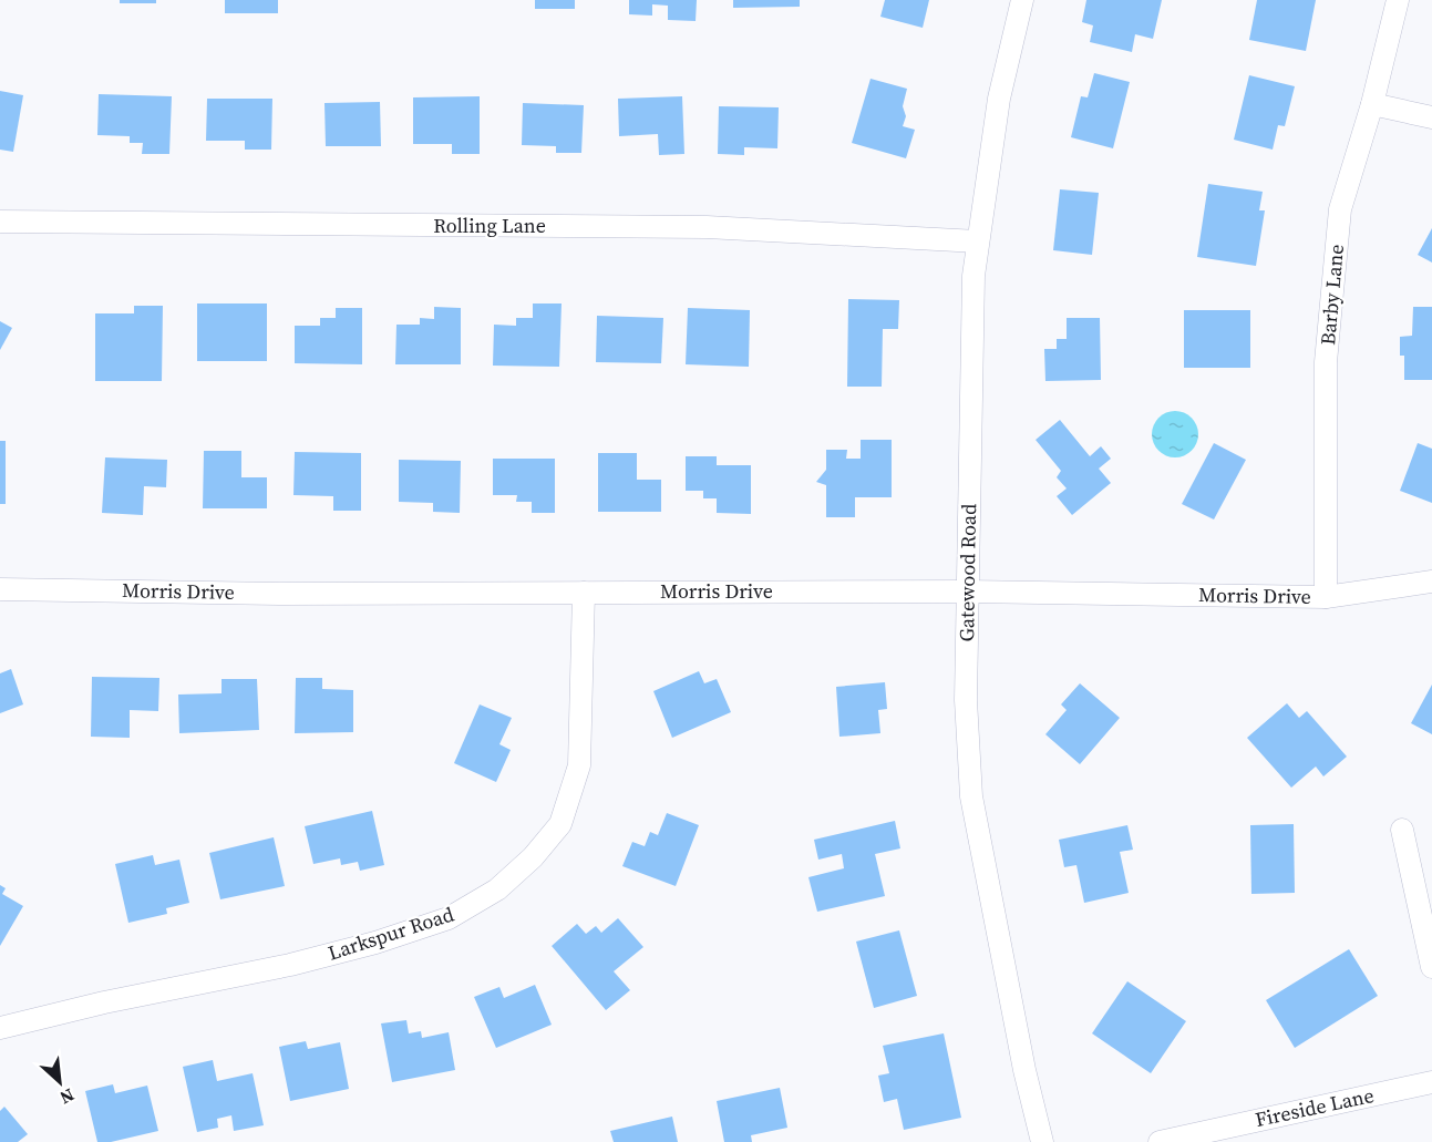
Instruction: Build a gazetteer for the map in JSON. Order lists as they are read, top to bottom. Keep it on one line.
{"streets":{"street":["Rolling Lane","Barby Lane","Gatewood Road","Morris Drive","Larkspur Road","Fireside Lane"]},"crossings":[["Rolling Lane","Gatewood Road"],["Barby Lane","Morris Drive"],["Gatewood Road","Morris Drive"],["Morris Drive","Larkspur Road"]],"north":"bottom right"}
